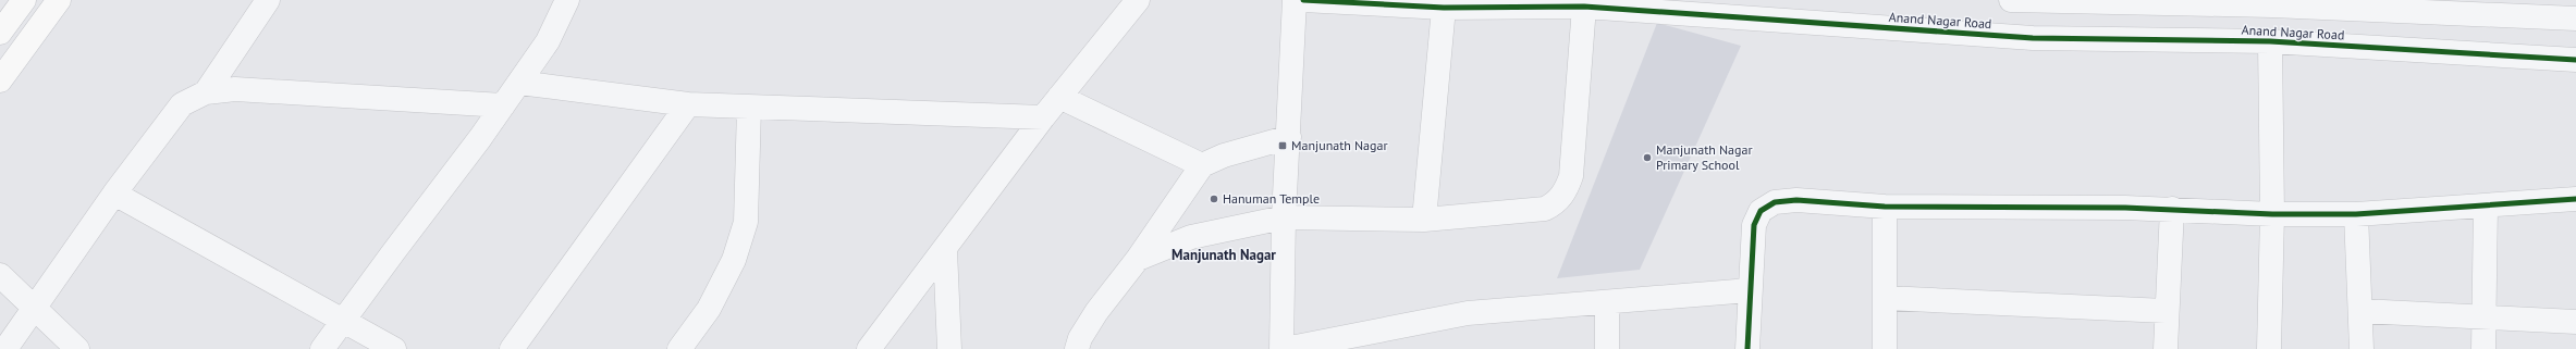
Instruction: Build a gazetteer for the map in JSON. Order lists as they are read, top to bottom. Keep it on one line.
{"streets":{"street":["Anand Nagar Road"]},"districts":["Manjunath Nagar"],"places":{"transit":["Manjunath Nagar"],"other":["Manjunath Nagar Primary School","Hanuman Temple"]}}
